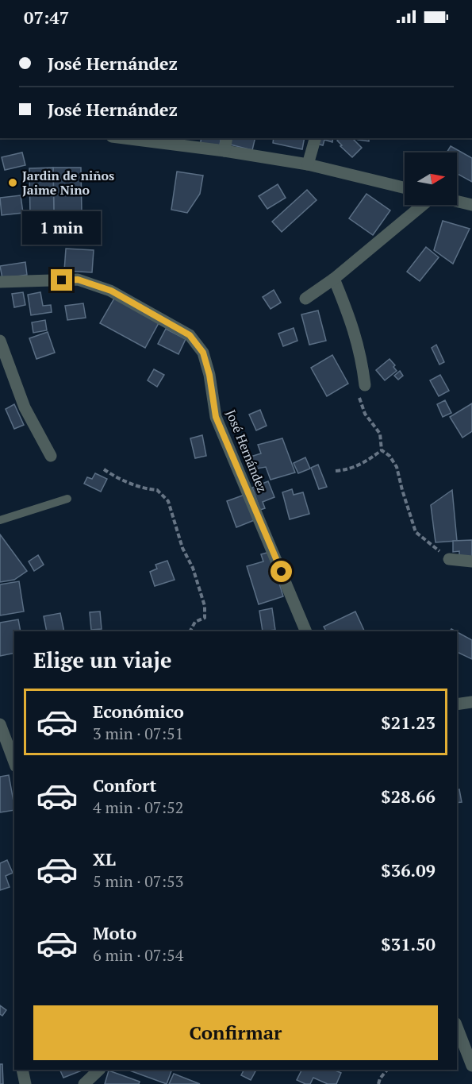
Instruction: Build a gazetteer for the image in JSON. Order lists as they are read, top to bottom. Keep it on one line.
{"streets":{"street":["José Hernández"]},"places":["Jardin de niños Jaime Nino"],"north":"right","page":{"status":"07:47","banner":["José Hernández","José Hernández"],"bubble":"1 min","heading":"Elige un viaje","list":[{"name":"Económico","note":"3 min · 07:51","value":"$21.23"},{"name":"Confort","note":"4 min · 07:52","value":"$28.66"},{"name":"XL","note":"5 min · 07:53","value":"$36.09"},{"name":"Moto","note":"6 min · 07:54","value":"$31.50"}],"buttons":"Confirmar"}}
